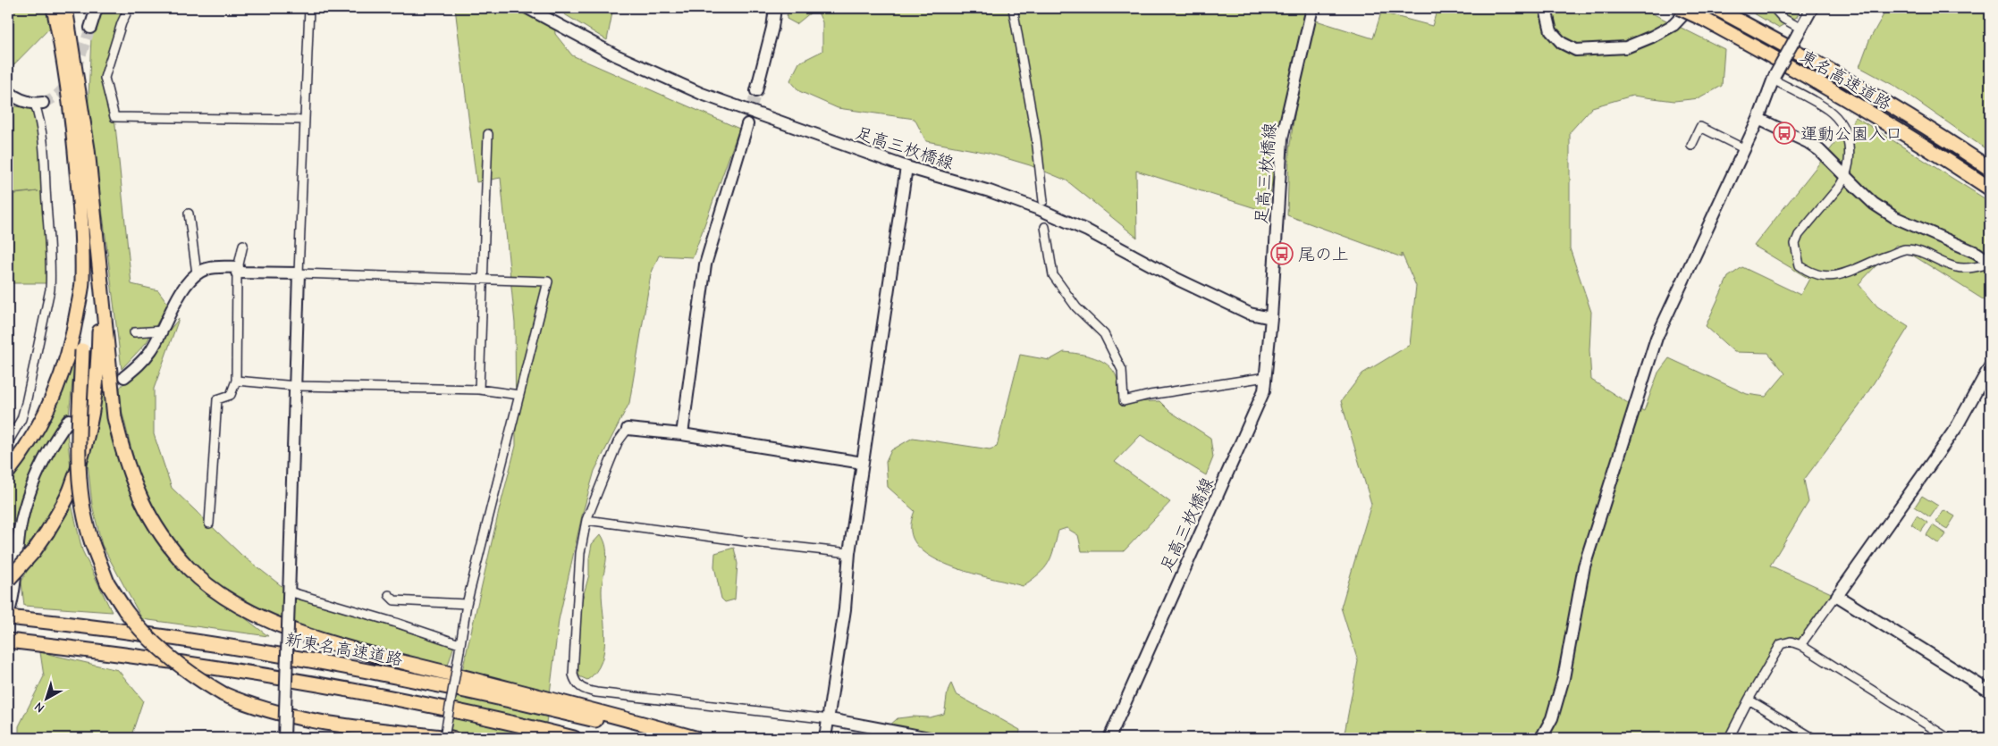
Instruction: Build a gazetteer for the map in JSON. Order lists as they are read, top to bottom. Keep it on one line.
{"streets":{"highway":["東名高速道路","新東名高速道路"],"street":["足高三枚橋線"]},"places":{"bus stop":["運動公園入口","尾の上"]},"north":"bottom left"}
